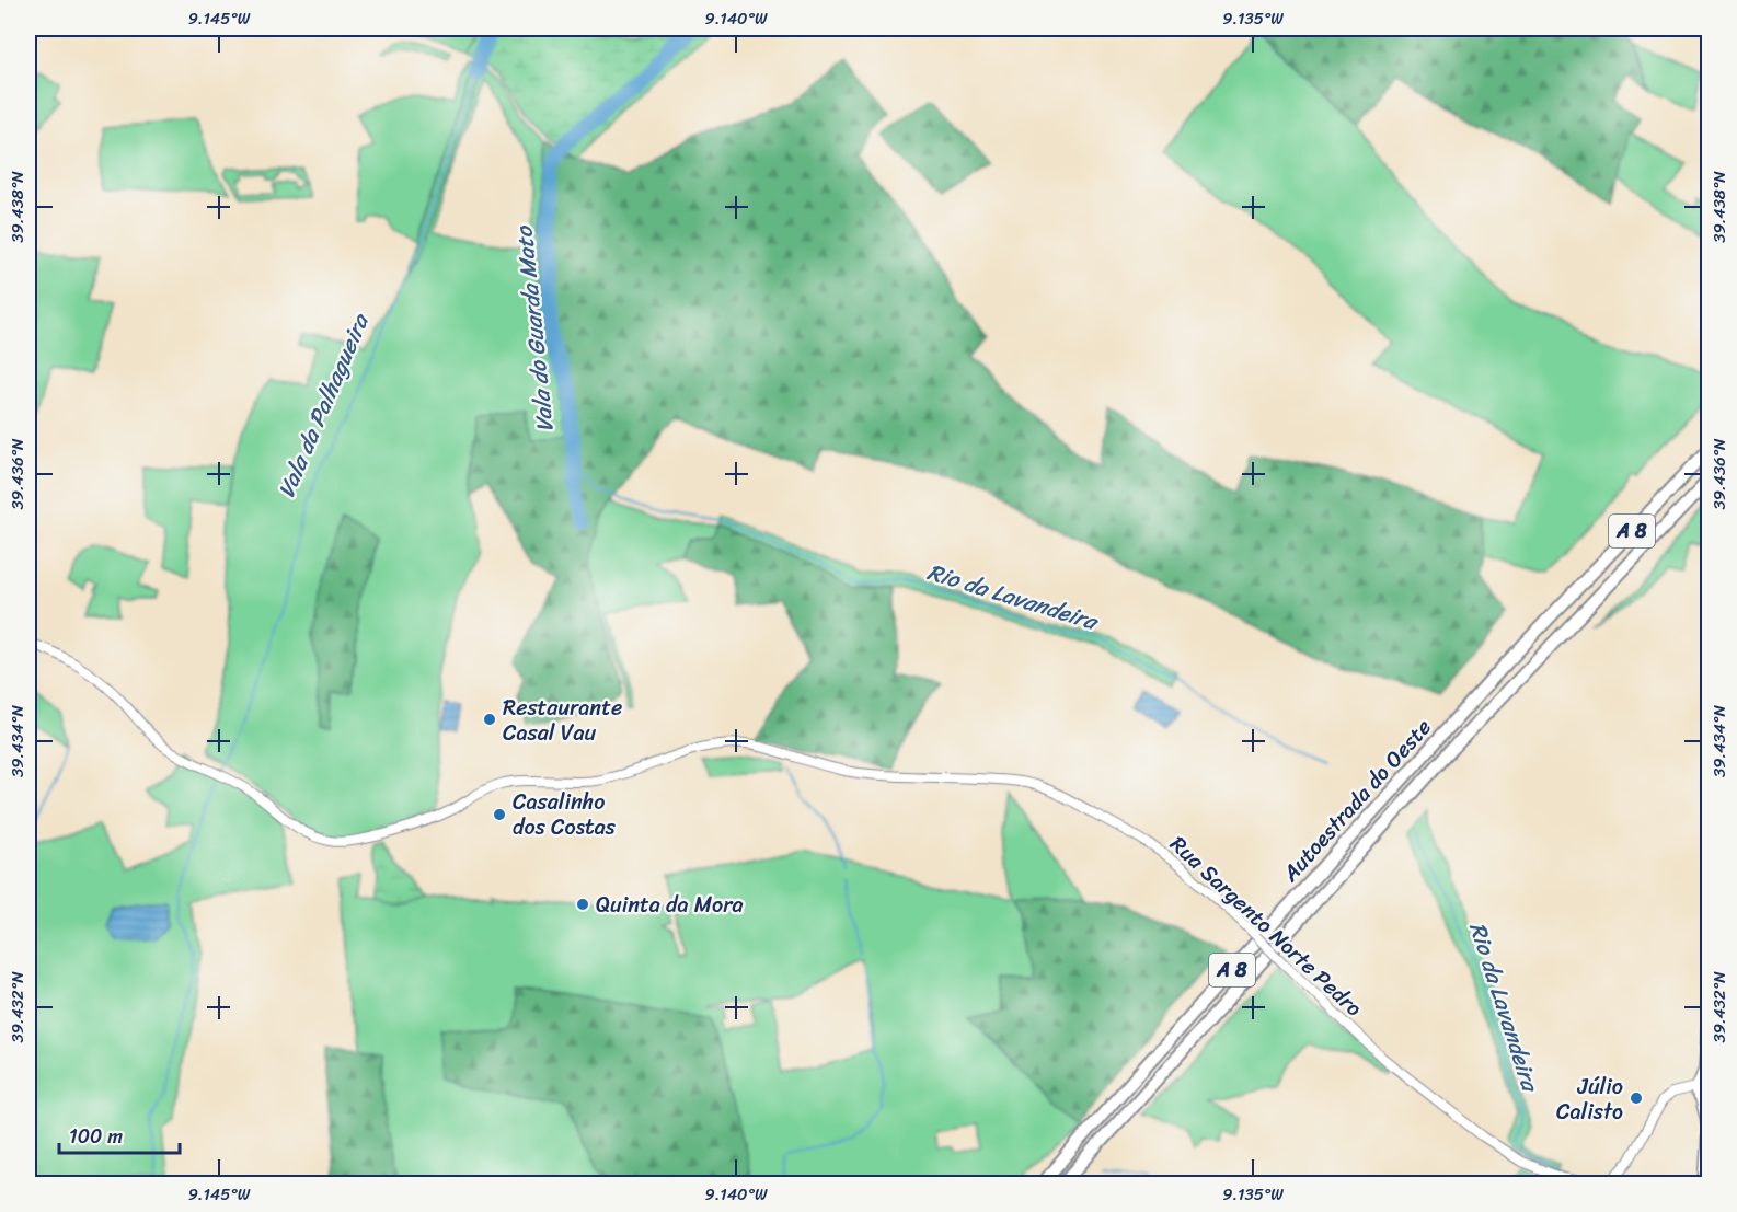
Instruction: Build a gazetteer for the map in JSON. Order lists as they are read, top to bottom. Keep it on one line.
{"streets":{"highway":["A 8","Autoestrada do Oeste"],"street":["Rua Sargento Norte Pedro"]},"water":["Vala do Guarda Mato","Vala da Palhagueira","Rio da Lavandeira"],"places":["Restaurante Casal Vau","Casalinho dos Costas","Quinta da Mora","Júlio Calisto"],"scale_bar":"100 m","coordinates":["9.145°W","9.140°W","9.135°W","39.438°N","39.436°N","39.434°N","39.432°N"]}
